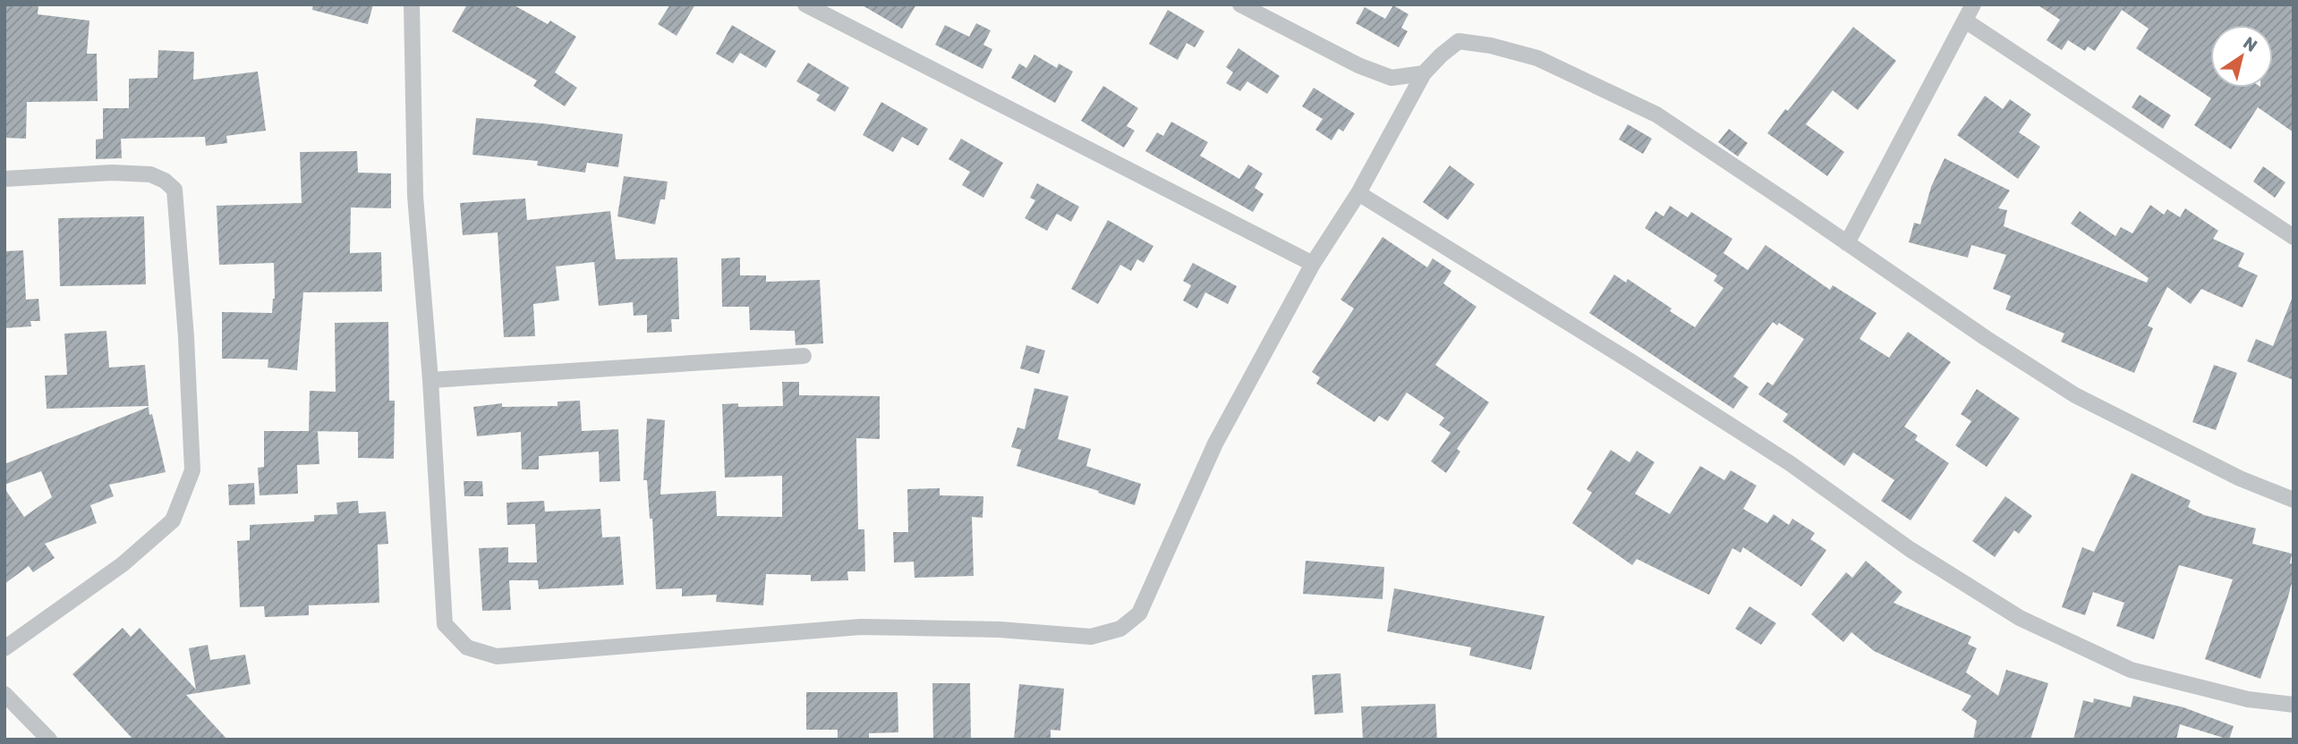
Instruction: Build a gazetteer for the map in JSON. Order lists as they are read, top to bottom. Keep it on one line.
{"north":"top right"}
